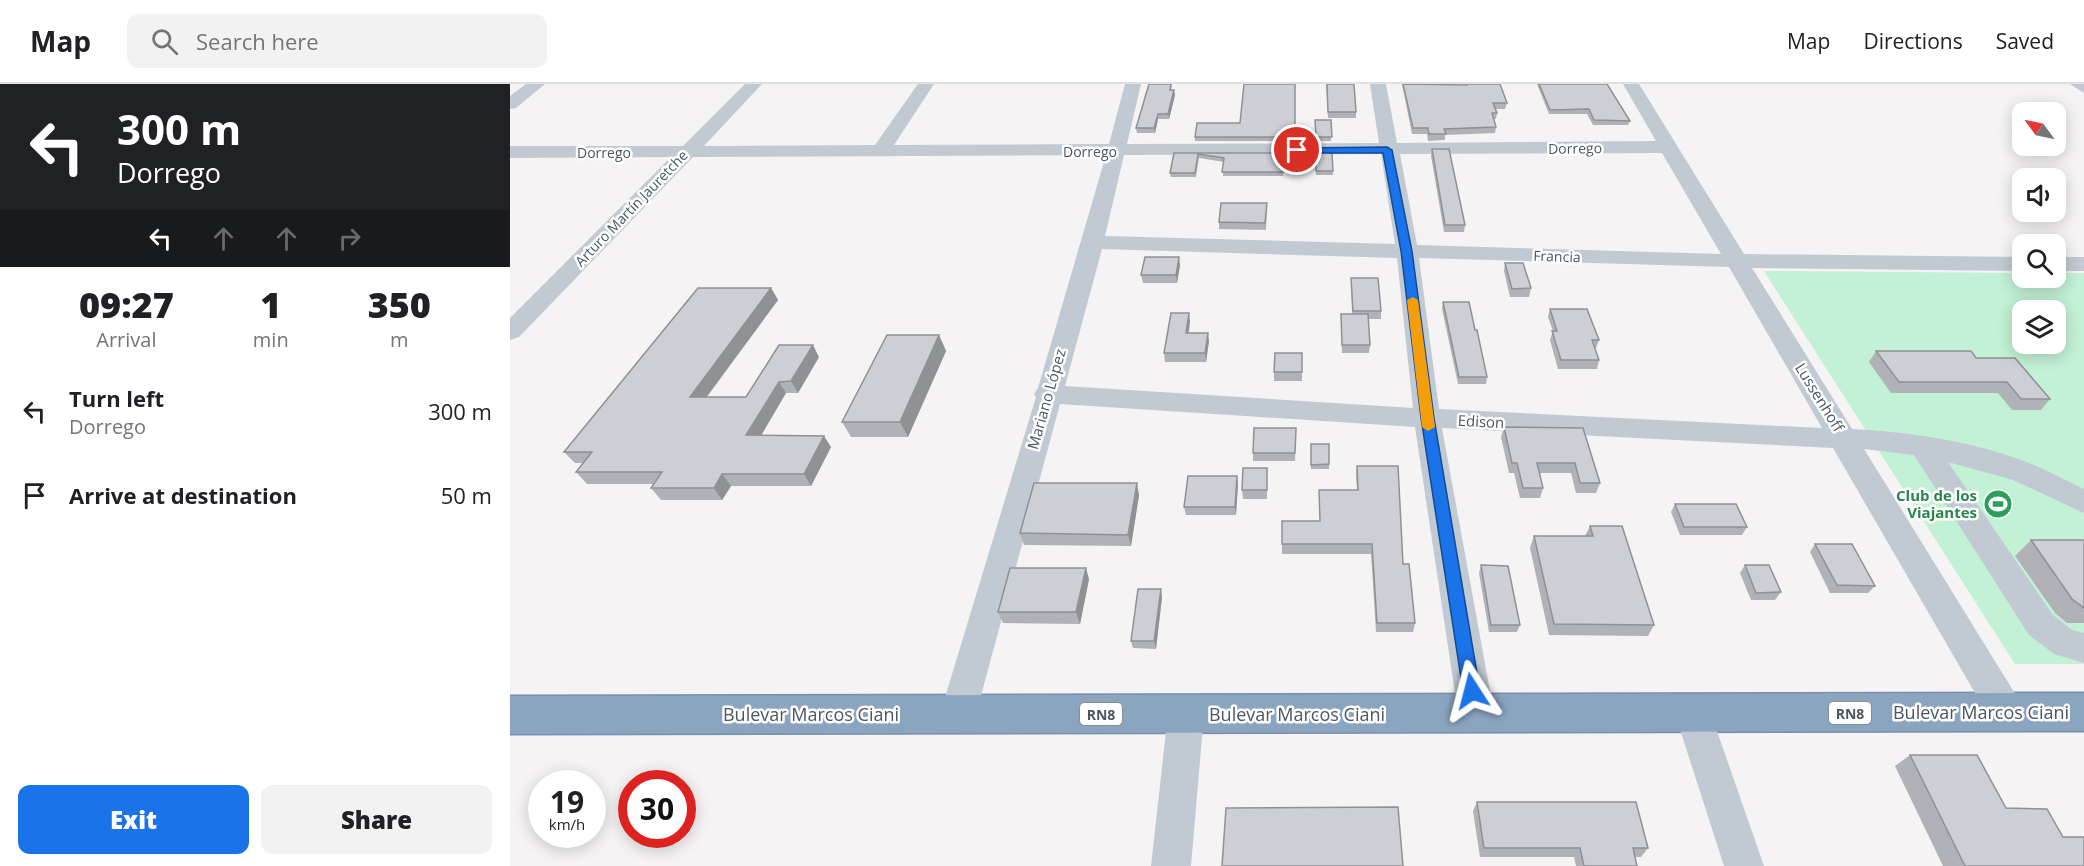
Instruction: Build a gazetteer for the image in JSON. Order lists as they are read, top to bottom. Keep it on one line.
{"streets":{"highway":["Bulevar Marcos Ciani","RN8"],"street":["Dorrego","Arturo Martín Jauretche","Francia","Lussenhoff","Mariano López","Edison"]},"crossings":[["Dorrego","Arturo Martín Jauretche"],["Dorrego","Lussenhoff"],["Dorrego","Mariano López"],["Francia","Lussenhoff"],["Francia","Mariano López"],["Lussenhoff","Edison"],["Lussenhoff","Bulevar Marcos Ciani"],["Mariano López","Edison"],["Mariano López","Bulevar Marcos Ciani"]],"places":{"sports":["Club de los Viajantes"]},"north":"top left","page":{"header":"Map","search":"Search here","nav":["Map","Directions","Saved"],"turn":["300 m","Dorrego"],"eta":["09:27","Arrival","1","min","350","m"],"list":[{"name":"Turn left","note":"Dorrego","value":"300 m"},{"name":"Arrive at destination","value":"50 m"}],"speed":"19 km/h","limit":"30","buttons":["Exit","Share"]}}
